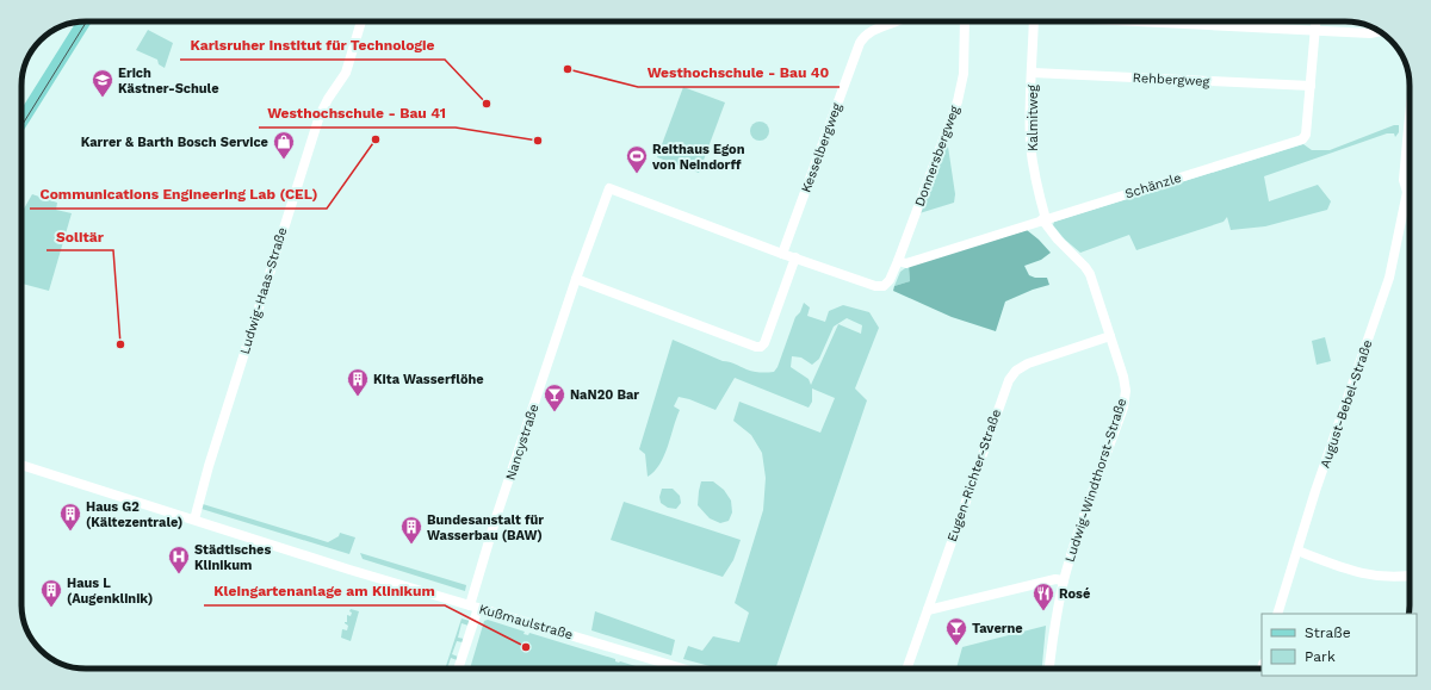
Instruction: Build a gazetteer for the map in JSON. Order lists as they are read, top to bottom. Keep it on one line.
{"streets":{"street":["Rehbergweg","Kalmitweg","Kesselbergweg","Donnersbergweg","Schänzle","Ludwig-Haas-Straße","August-Bebel-Straße","Nancystraße","Eugen-Richter-Straße","Ludwig-Windthorst-Straße","Kußmaulstraße"]},"crossings":[["Rehbergweg","Kalmitweg"],["Rehbergweg","Schänzle"],["Kalmitweg","Schänzle"],["Kalmitweg","Ludwig-Windthorst-Straße"],["Kesselbergweg","Nancystraße"],["Donnersbergweg","Schänzle"],["Donnersbergweg","Nancystraße"],["Schänzle","Ludwig-Windthorst-Straße"],["Ludwig-Haas-Straße","Kußmaulstraße"],["Nancystraße","Kußmaulstraße"],["Eugen-Richter-Straße","Ludwig-Windthorst-Straße"]],"places":{"other":["Westhochschule - Bau 40","Karlsruher Institut für Technologie","Communications Engineering Lab (CEL)","Westhochschule - Bau 41","Solitär","Kleingartenanlage am Klinikum"],"school or university":["Erich Kästner-Schule"],"shop":["Karrer & Barth Bosch Service"],"sports":["Reithaus Egon von Neindorff"],"building":["Kita Wasserflöhe","Haus G2 (Kältezentrale)","Bundesanstalt für Wasserbau (BAW)","Haus L (Augenklinik)"],"bar":["NaN20 Bar","Taverne"],"hospital":["Städtisches Klinikum"],"restaurant":["Rosé"]},"legend":["Straße","Park"]}
